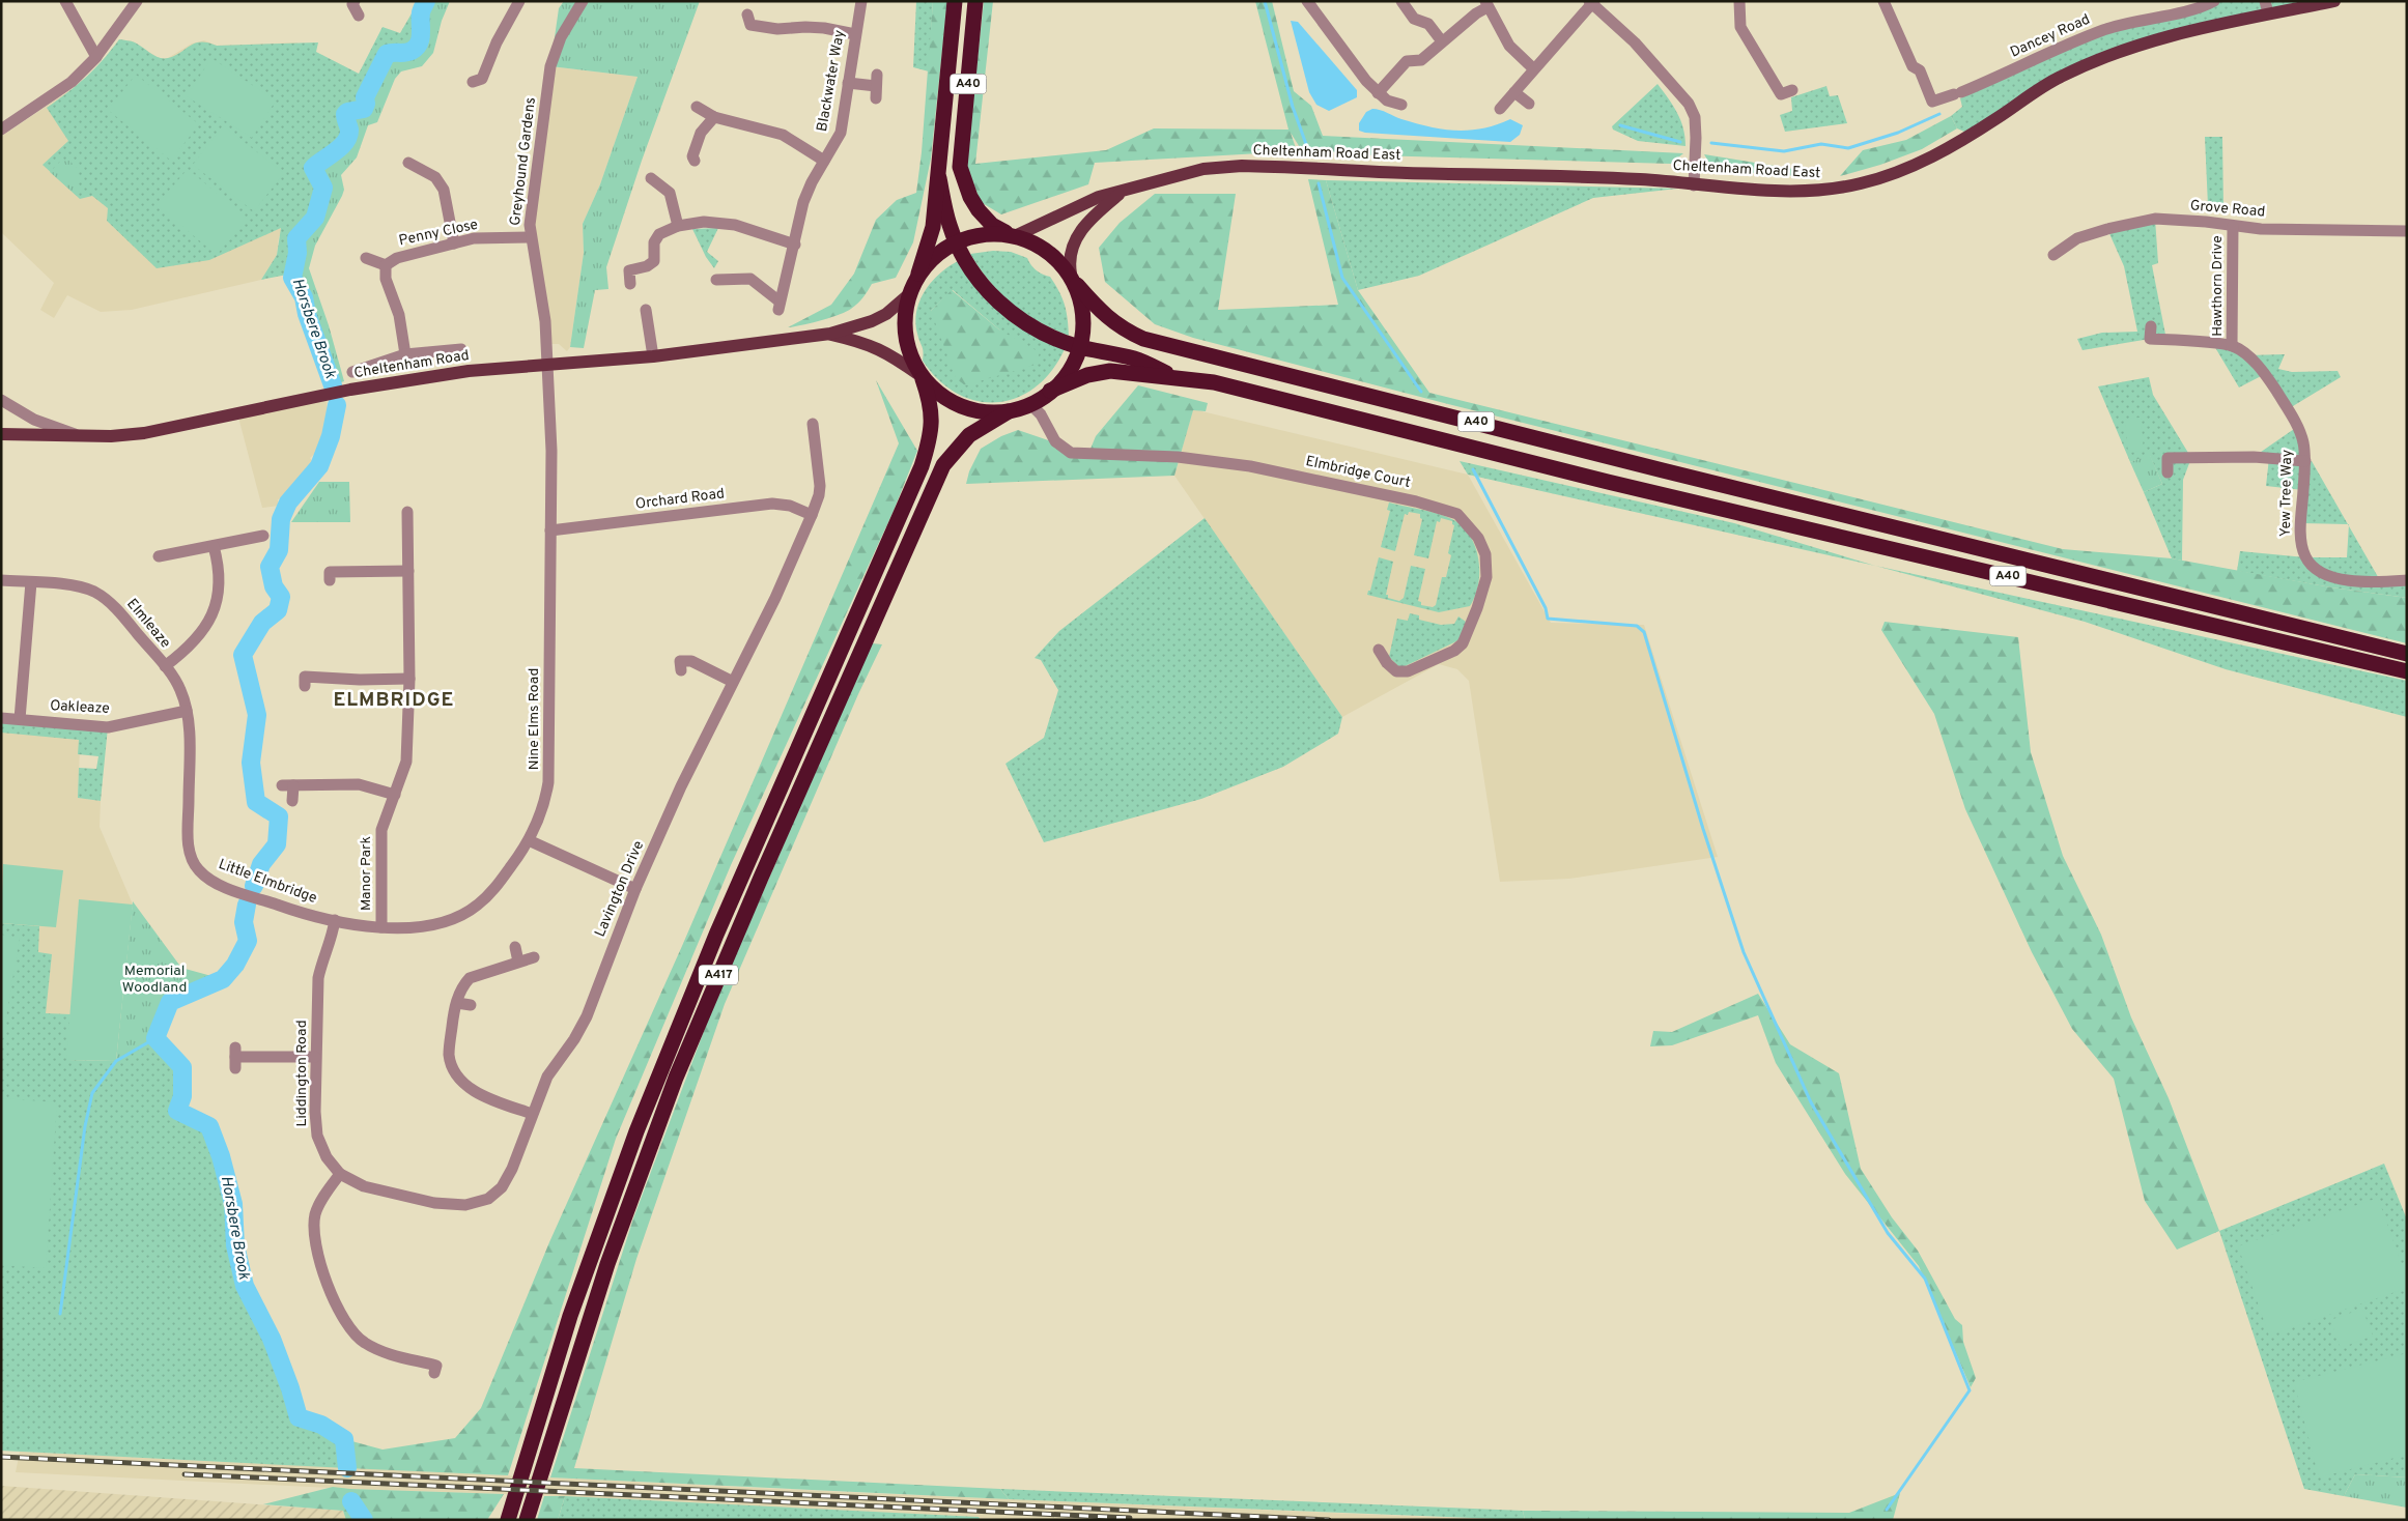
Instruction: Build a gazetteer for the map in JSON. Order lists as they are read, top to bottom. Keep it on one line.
{"streets":{"highway":["A40","A417"],"main road":["Cheltenham Road East","Cheltenham Road"],"street":["Dancey Road","Blackwater Way","Greyhound Gardens","Grove Road","Penny Close","Hawthorn Drive","Elmbridge Court","Yew Tree Way","Orchard Road","Elmleaze","Oakleaze","Nine Elms Road","Manor Park","Little Elmbridge","Lavington Drive","Liddington Road"]},"crossings":[["A40","Cheltenham Road East"],["A40","Cheltenham Road"],["A40","Elmbridge Court"],["A40","A417"],["Greyhound Gardens","Penny Close"],["Greyhound Gardens","Cheltenham Road"],["Greyhound Gardens","Nine Elms Road"],["Grove Road","Hawthorn Drive"],["Hawthorn Drive","Yew Tree Way"],["Cheltenham Road","Nine Elms Road"],["Cheltenham Road","A417"],["Orchard Road","Nine Elms Road"],["Orchard Road","Lavington Drive"],["Elmleaze","Oakleaze"],["Elmleaze","Little Elmbridge"],["Oakleaze","Little Elmbridge"],["Nine Elms Road","Manor Park"],["Nine Elms Road","Little Elmbridge"],["Nine Elms Road","Liddington Road"],["Little Elmbridge","Liddington Road"],["Lavington Drive","Liddington Road"]],"districts":["ELMBRIDGE"],"water":["Horsbere Brook"],"parks":["Memorial Woodland"]}
